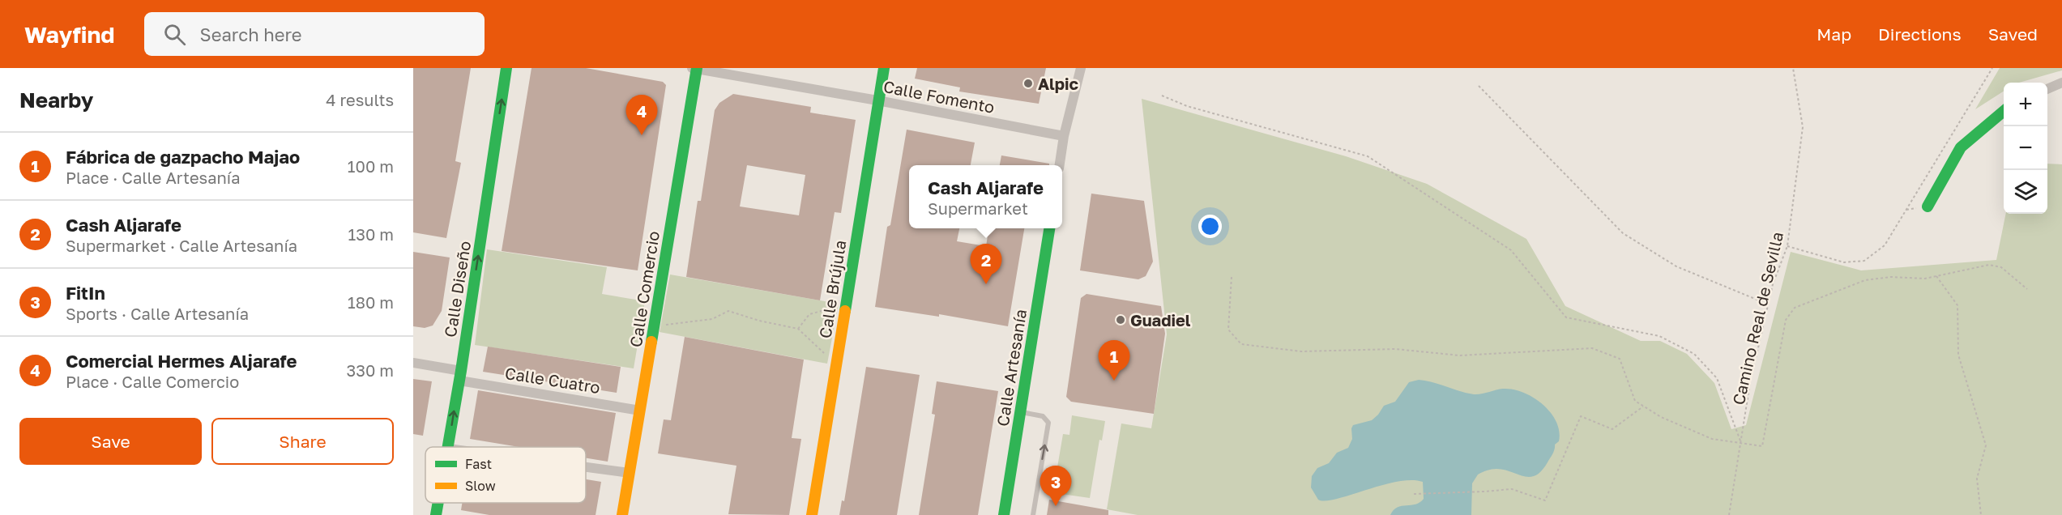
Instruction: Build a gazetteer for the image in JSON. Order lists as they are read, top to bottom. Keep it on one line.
{"streets":{"street":["Calle Fomento","Calle Diseño","Calle Comercio","Calle Brújula","Calle Artesanía","Calle Cuatro"],"path":["Camino Real de Sevilla"]},"crossings":[["Calle Fomento","Calle Comercio"],["Calle Fomento","Calle Brújula"],["Calle Diseño","Calle Cuatro"],["Calle Comercio","Calle Cuatro"]],"one_way":["Calle Diseño"],"places":["Alpic","Guadiel"],"legend":["Fast","Slow"],"page":{"header":"Wayfind","search":"Search here","nav":["Map","Directions","Saved"],"heading":["Nearby","4 results"],"map_buttons":["+","−"],"pins":["4","2","1","3"],"list":[{"mark":"1","name":"Fábrica de gazpacho Majao","note":"Place · Calle Artesanía","value":"100 m"},{"mark":"2","name":"Cash Aljarafe","note":"Supermarket · Calle Artesanía","value":"130 m"},{"mark":"3","name":"FitIn","note":"Sports · Calle Artesanía","value":"180 m"},{"mark":"4","name":"Comercial Hermes Aljarafe","note":"Place · Calle Comercio","value":"330 m"}],"popup":["Cash Aljarafe","Supermarket"],"buttons":["Save","Share"]}}
